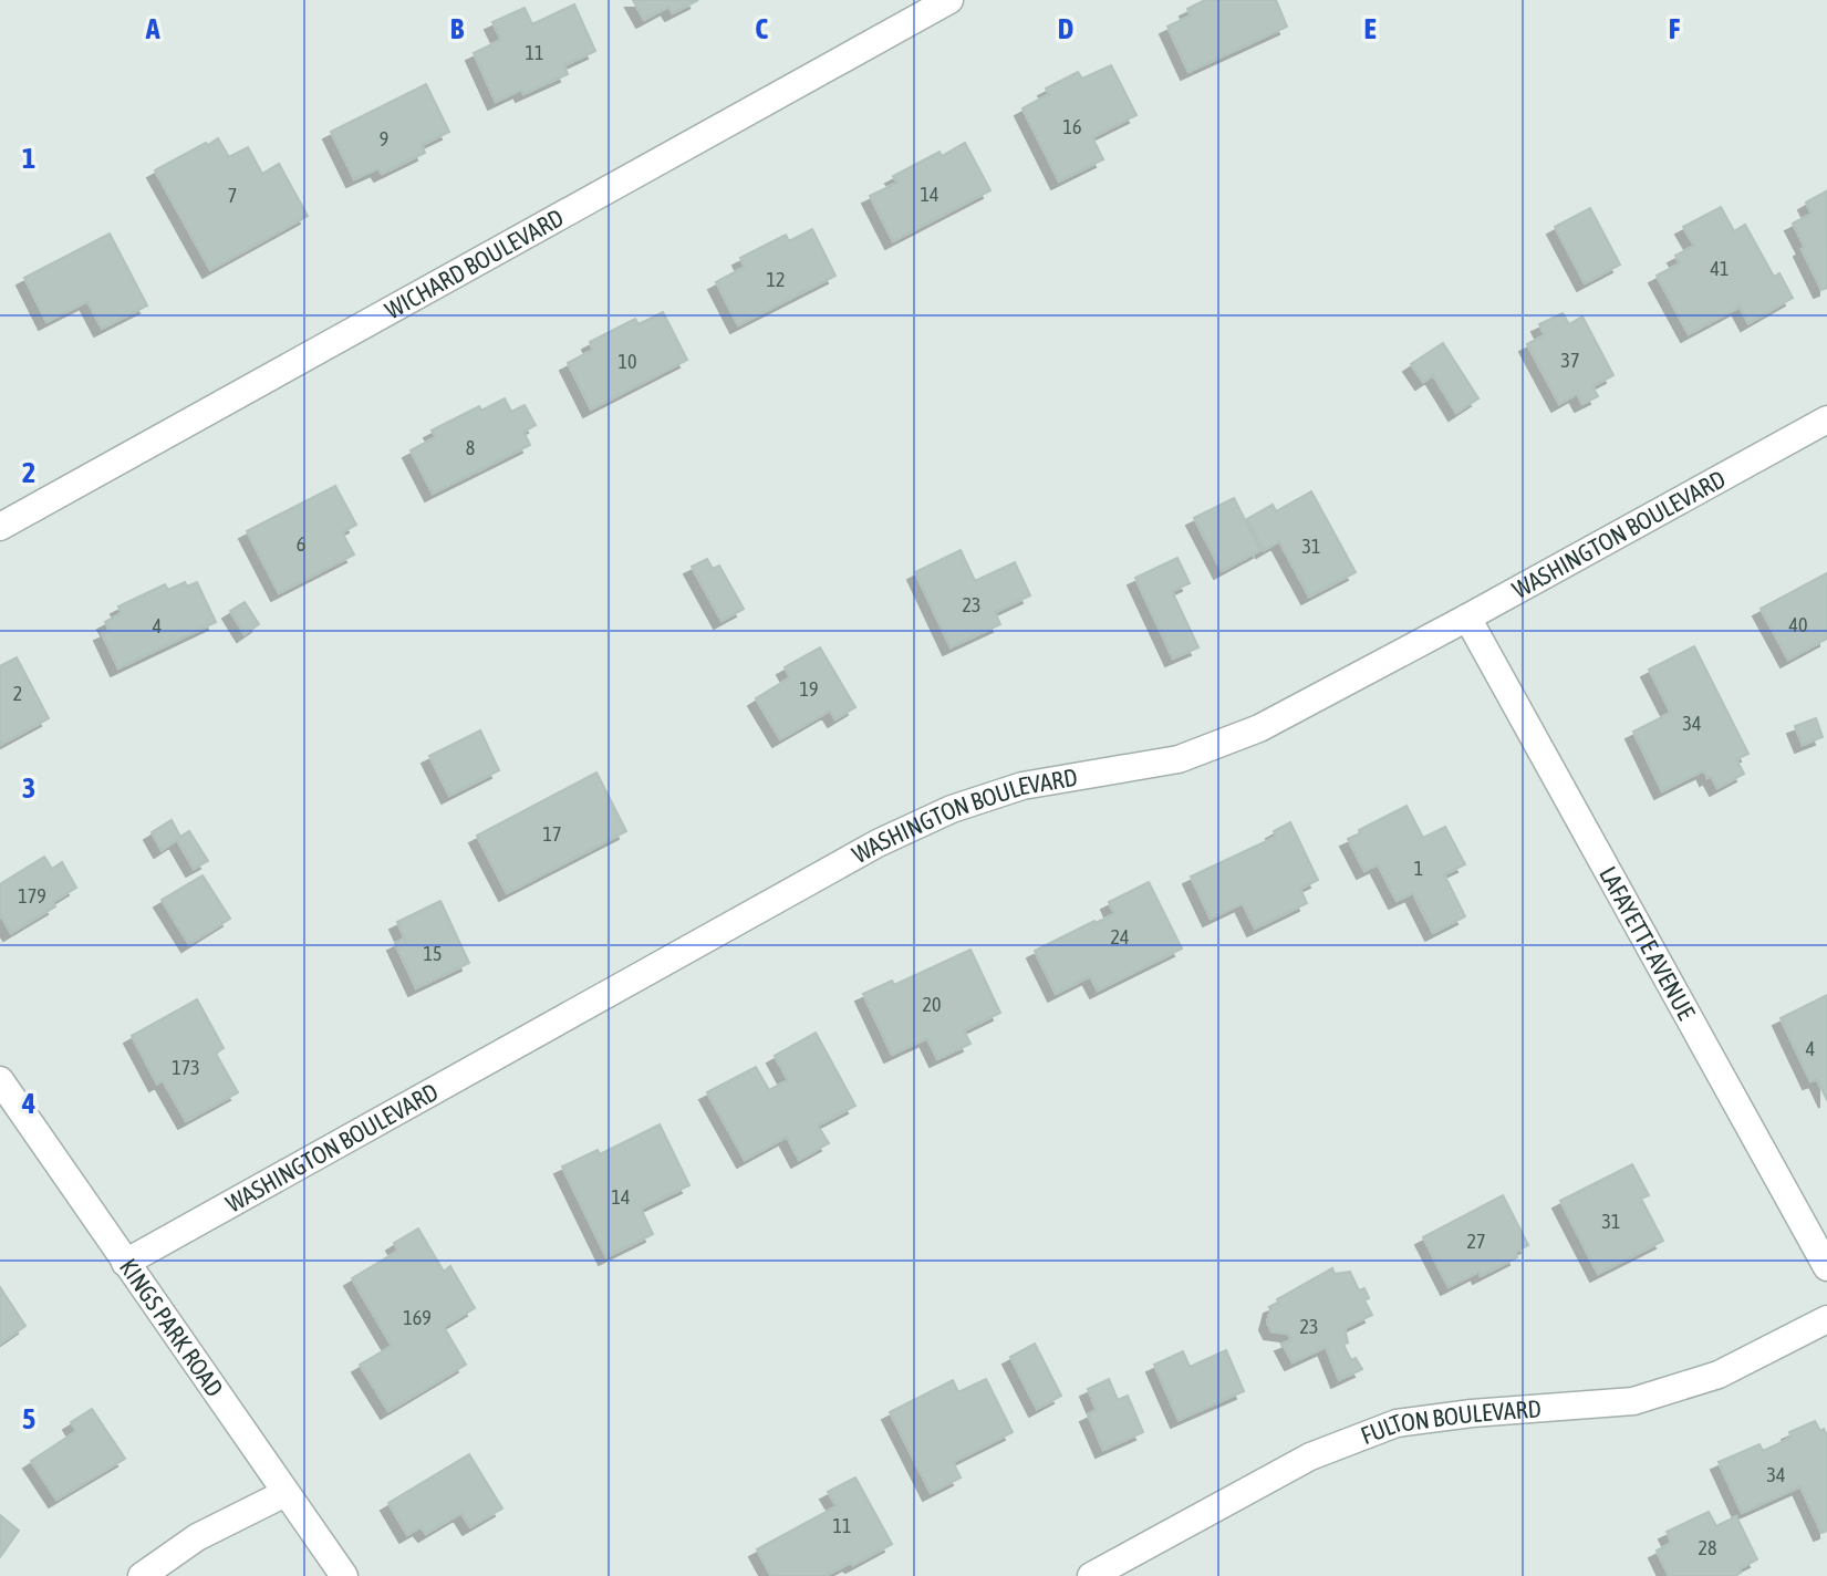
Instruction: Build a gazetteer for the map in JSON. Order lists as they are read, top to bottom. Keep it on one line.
{"streets":{"street":["WICHARD BOULEVARD","WASHINGTON BOULEVARD","LAFAYETTE AVENUE","KINGS PARK ROAD","FULTON BOULEVARD"]},"crossings":[["WASHINGTON BOULEVARD","LAFAYETTE AVENUE"],["WASHINGTON BOULEVARD","KINGS PARK ROAD"]],"house_numbers":["11","16","9","14","7","41","12","37","10","8","6","31","23","40","4","19","2","34","17","1","179","24","15","20","4","173","14","31","27","169","23","34","11","28"],"grid":{"columns":["A","B","C","D","E","F"],"rows":["1","2","3","4","5"]}}
